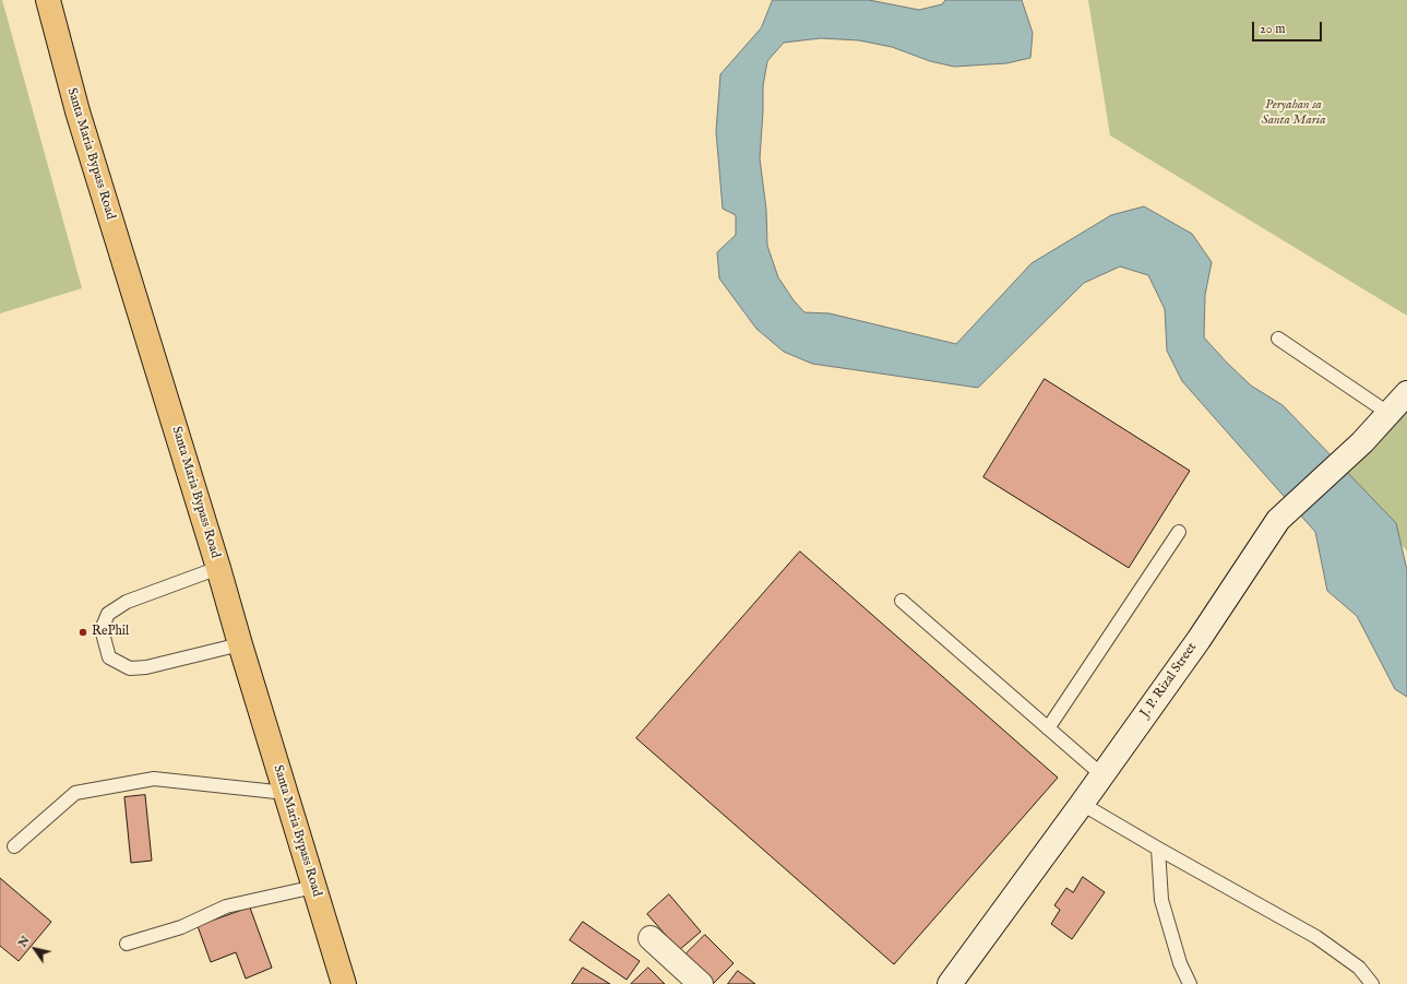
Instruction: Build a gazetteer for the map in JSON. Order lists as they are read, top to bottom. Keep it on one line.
{"streets":{"main road":["Santa Maria Bypass Road","J. P. Rizal Street"]},"parks":["Peryahan sa Santa Maria"],"places":["RePhil"],"scale_bar":"20 m","north":"top left"}
